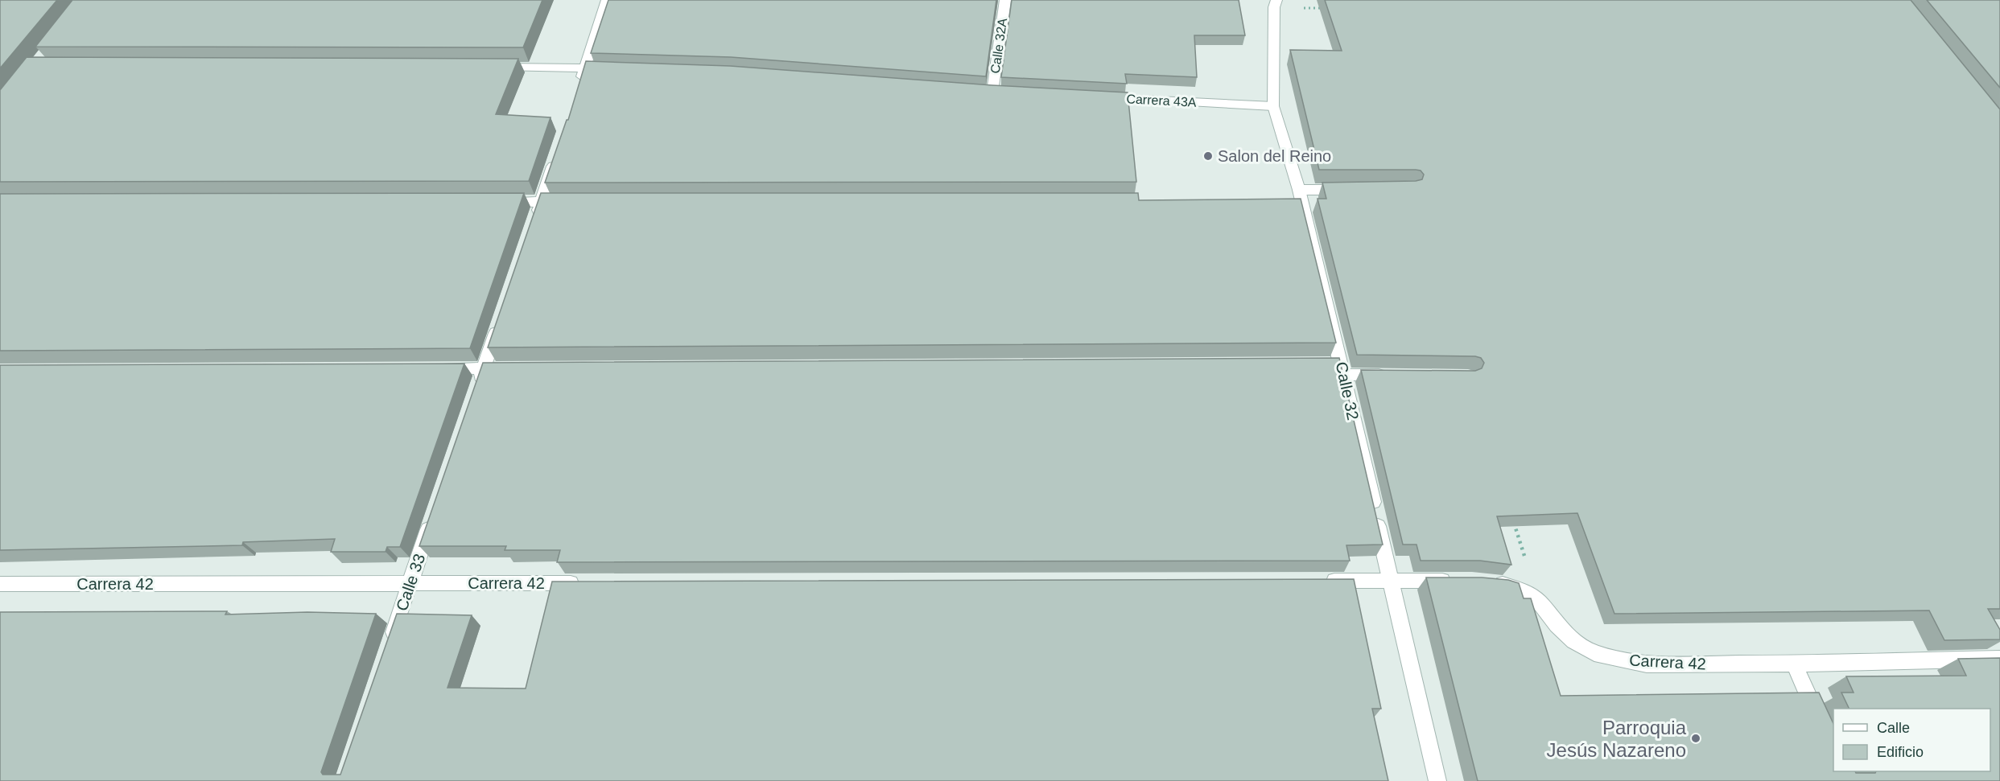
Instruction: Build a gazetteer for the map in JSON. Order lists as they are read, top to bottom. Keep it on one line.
{"streets":{"street":["Calle 32A","Carrera 43A","Calle 32","Calle 33","Carrera 42"]},"crossings":[["Carrera 43A","Calle 32"],["Calle 33","Carrera 42"]],"places":["Salon del Reino","Parroquia Jesús Nazareno"],"legend":["Calle","Edificio"]}
